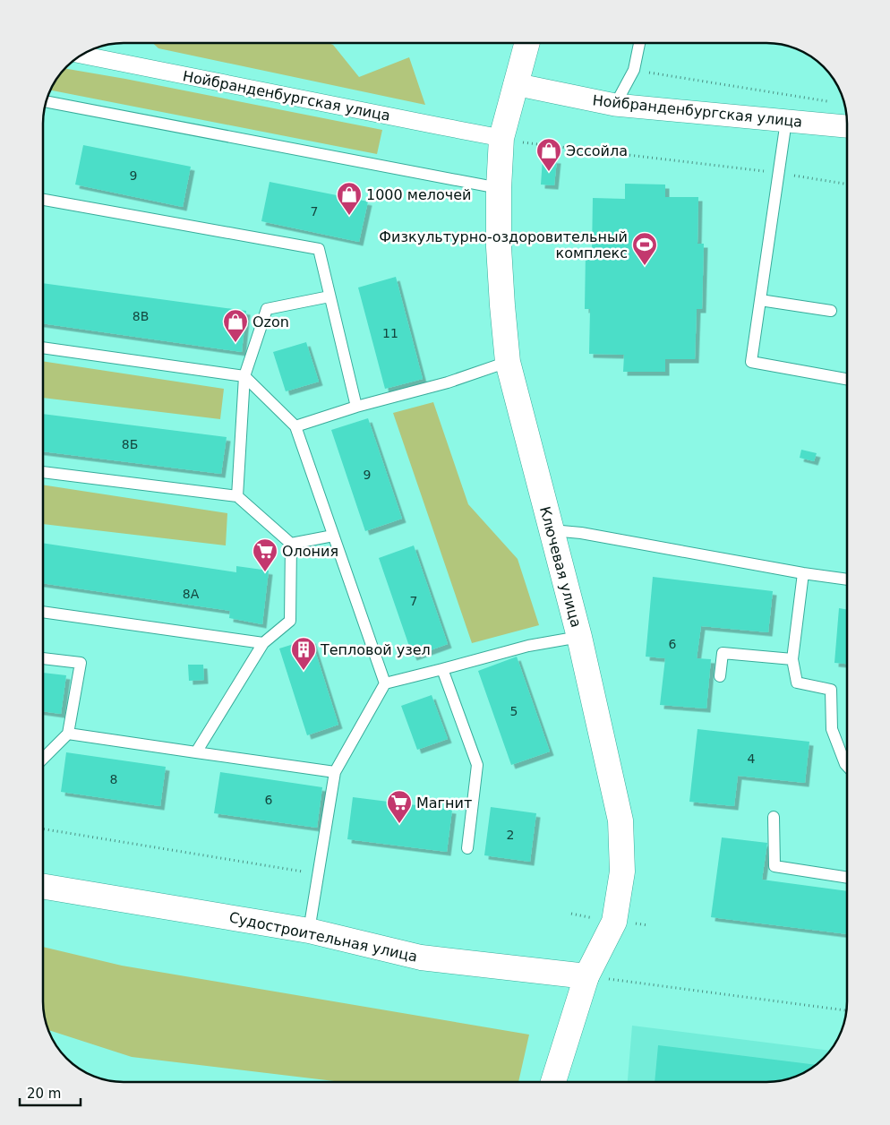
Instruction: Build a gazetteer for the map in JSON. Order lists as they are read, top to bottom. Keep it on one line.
{"streets":{"main road":["Ключевая улица","Судостроительная улица"],"street":["Нойбранденбургская улица"]},"crossings":[["Нойбранденбургская улица","Ключевая улица"],["Ключевая улица","Судостроительная улица"]],"places":{"shop":["Эссойла","1000 мелочей","Ozon"],"sports":["Физкультурно-оздоровительный комплекс"],"supermarket":["Олония","Магнит"],"building":["Тепловой узел"]},"house_numbers":["9","7","8В","11","8Б","9","8А","7","6","5","4","8","6","2"],"scale_bar":"20 m"}
